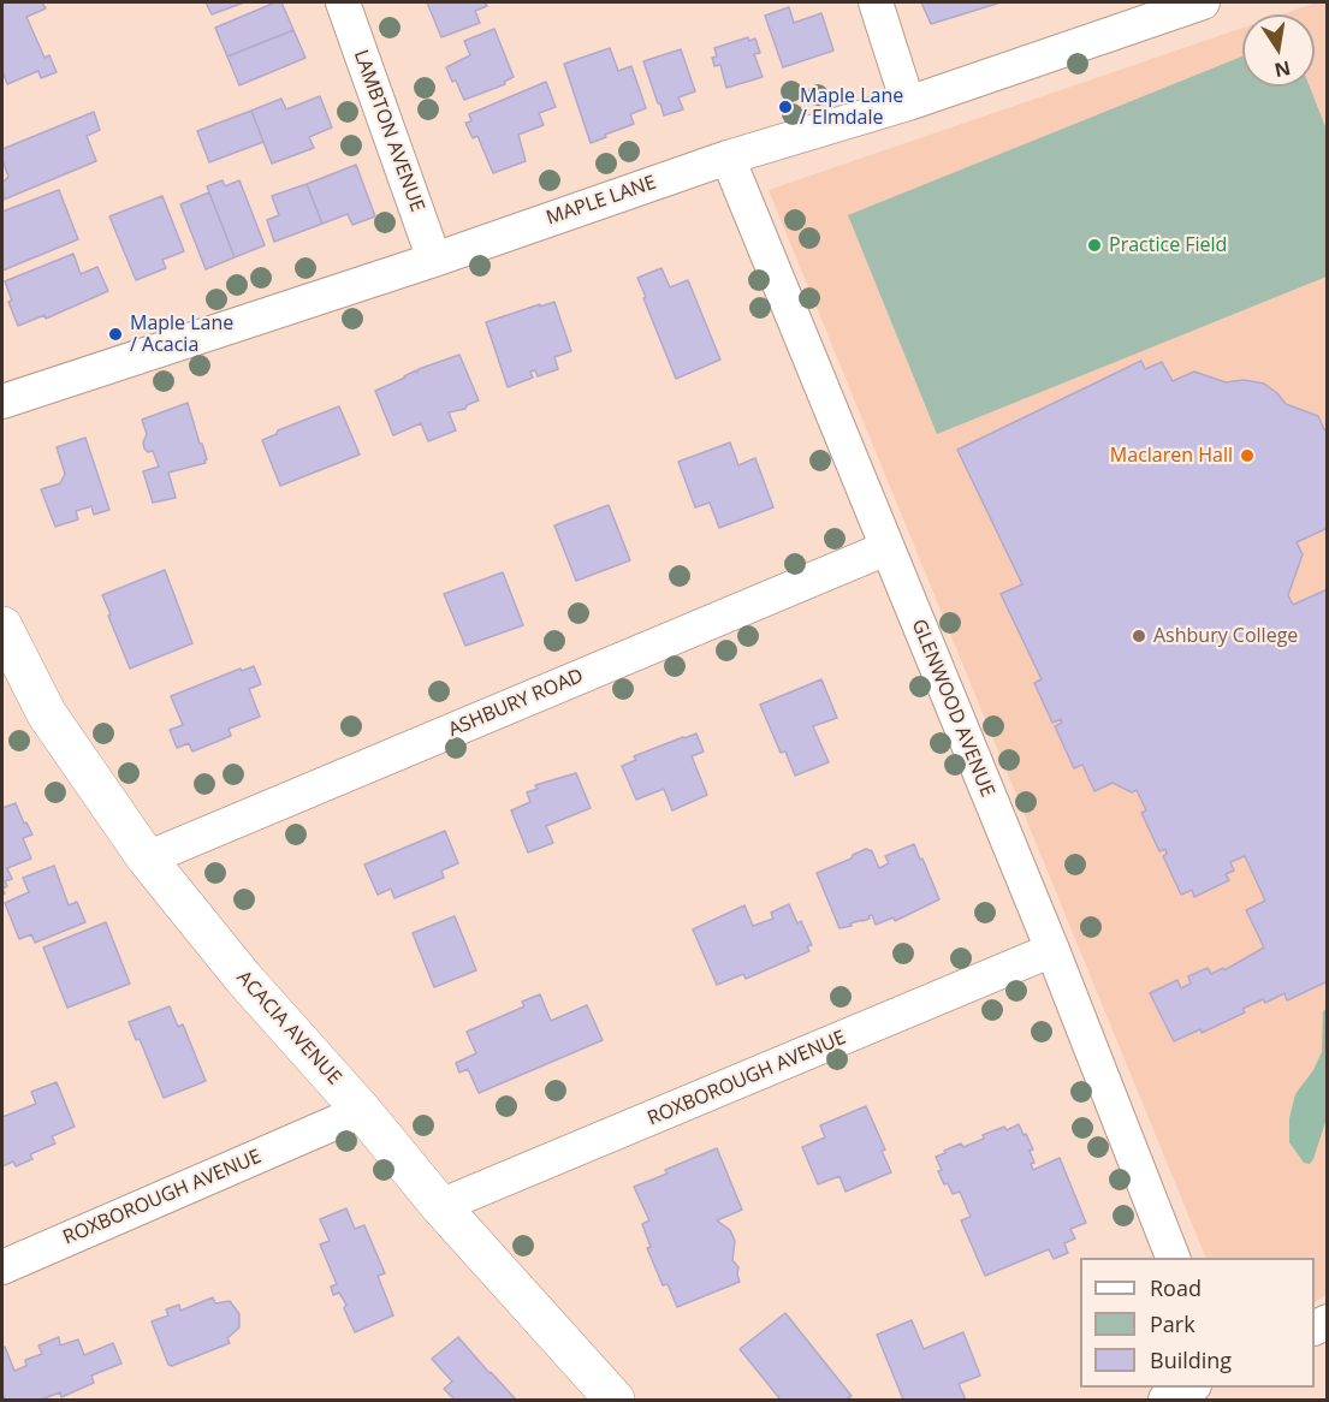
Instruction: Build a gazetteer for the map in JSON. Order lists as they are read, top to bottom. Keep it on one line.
{"streets":{"street":["LAMBTON AVENUE","MAPLE LANE","ASHBURY ROAD","GLENWOOD AVENUE","ACACIA AVENUE","ROXBOROUGH AVENUE"]},"crossings":[["LAMBTON AVENUE","MAPLE LANE"],["MAPLE LANE","GLENWOOD AVENUE"],["ASHBURY ROAD","GLENWOOD AVENUE"],["ASHBURY ROAD","ACACIA AVENUE"],["GLENWOOD AVENUE","ROXBOROUGH AVENUE"],["ACACIA AVENUE","ROXBOROUGH AVENUE"]],"places":["Maple Lane / Elmdale","Practice Field","Maple Lane / Acacia","Maclaren Hall","Ashbury College"],"legend":["Road","Park","Building"],"north":"bottom"}
